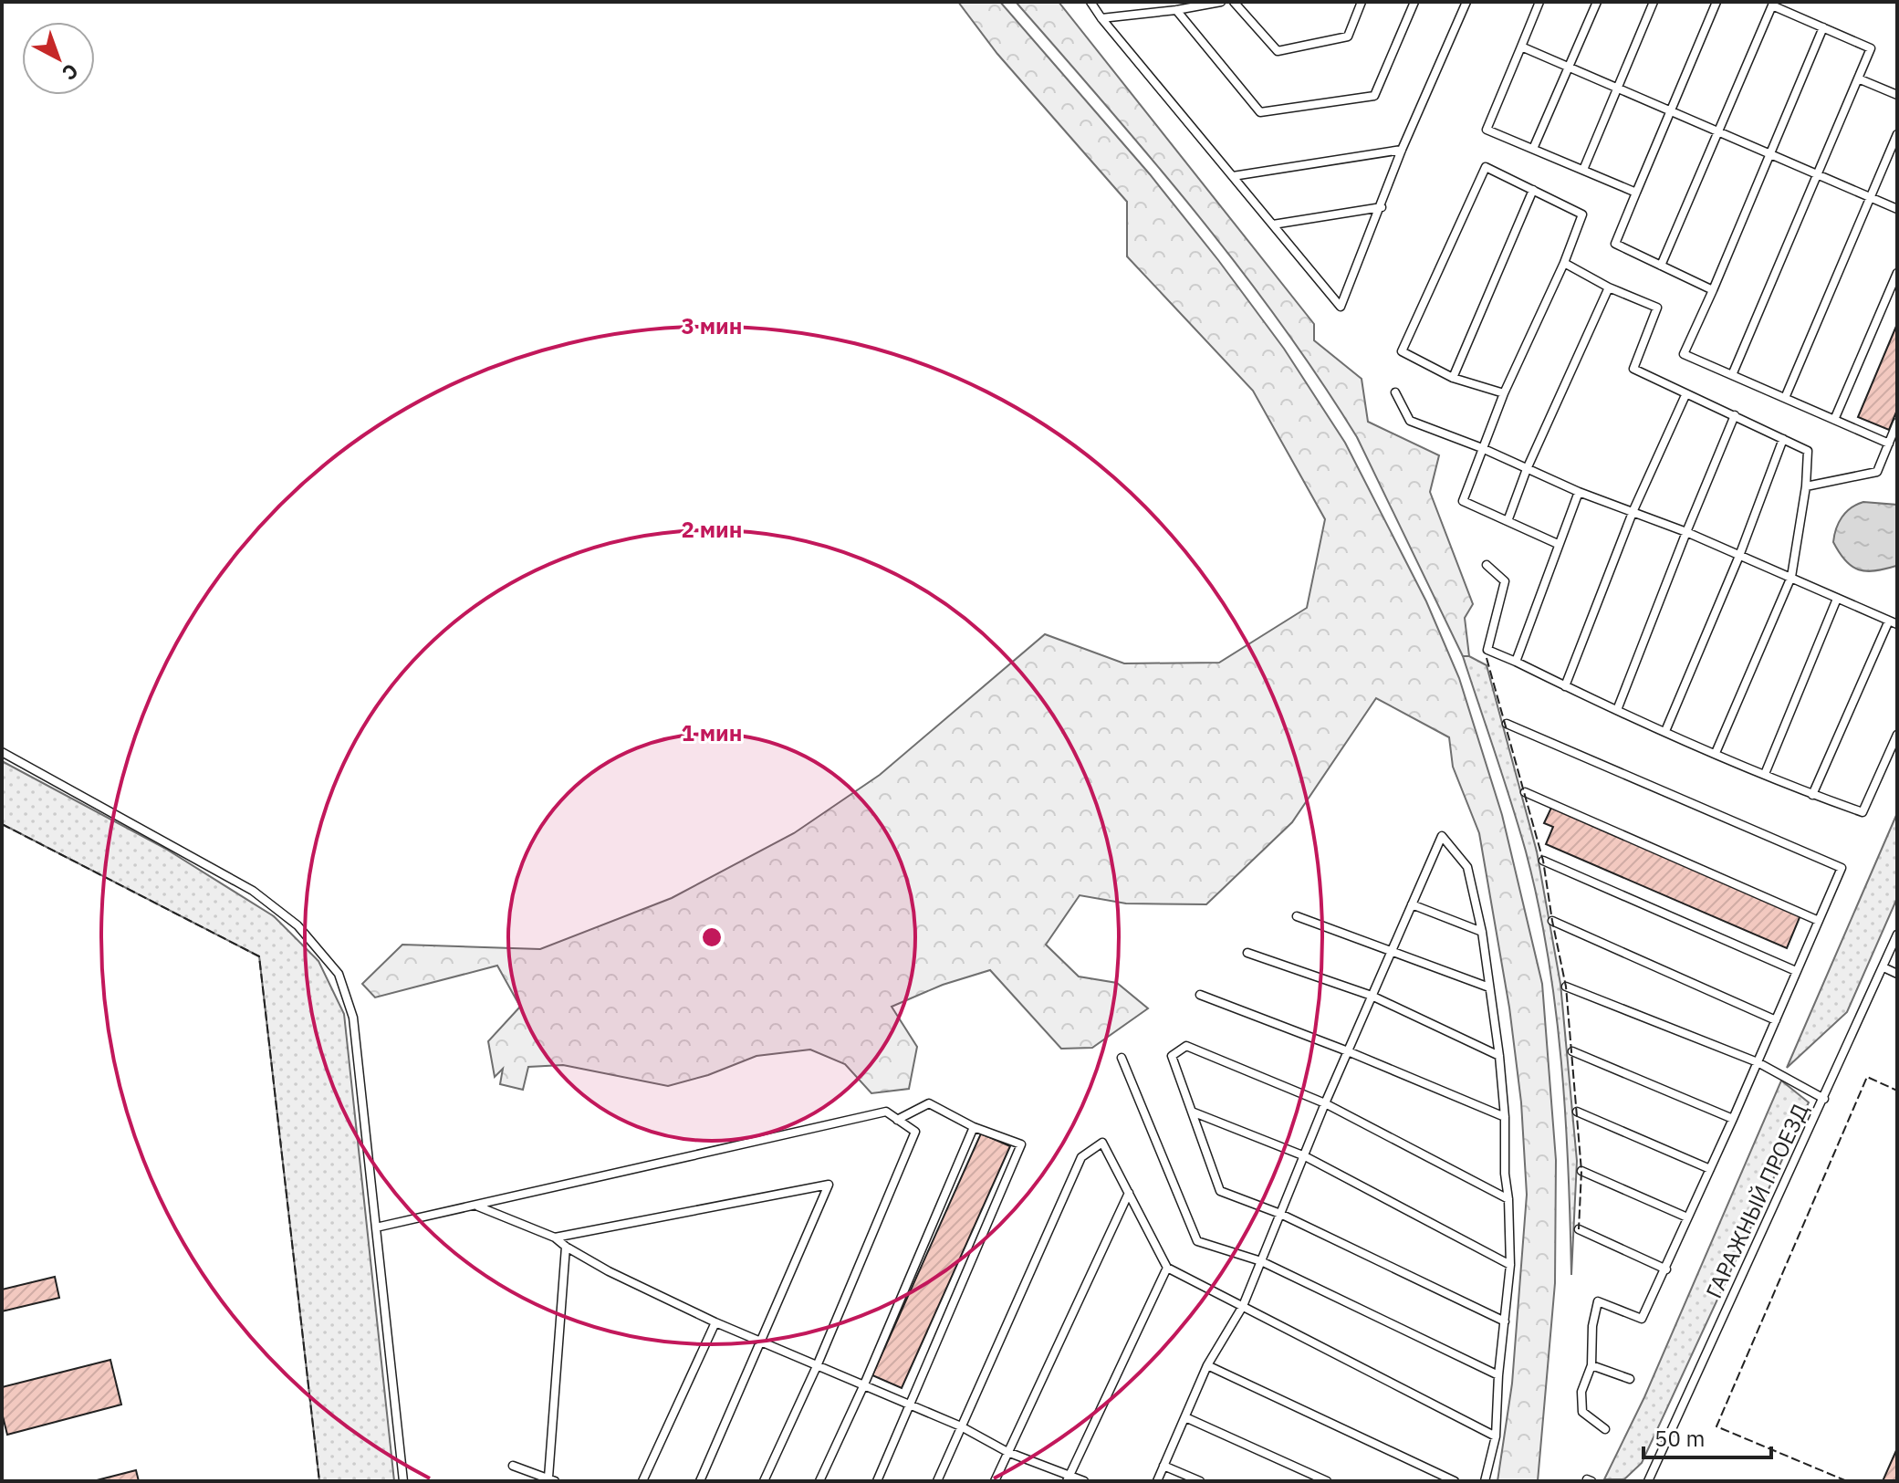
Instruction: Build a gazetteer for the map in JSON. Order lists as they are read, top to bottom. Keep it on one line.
{"streets":{"lane":["ГАРАЖНЫЙ ПРОЕЗД"]},"scale_bar":"50 m","north":"bottom right","rings":["3 мин","2 мин","1 мин"]}
